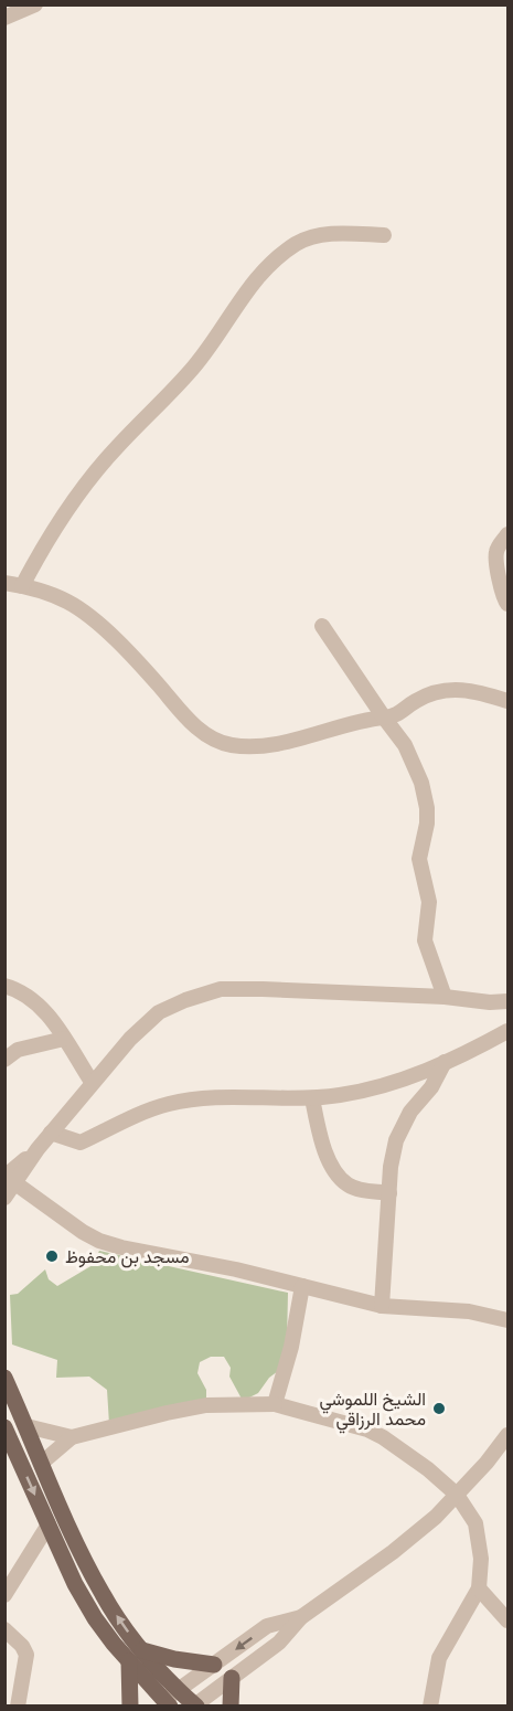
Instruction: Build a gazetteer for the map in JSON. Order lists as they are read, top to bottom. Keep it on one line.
{"places":["مسجد بن محفوظ","الشيخ اللموشي محمد الرزاقي"]}
